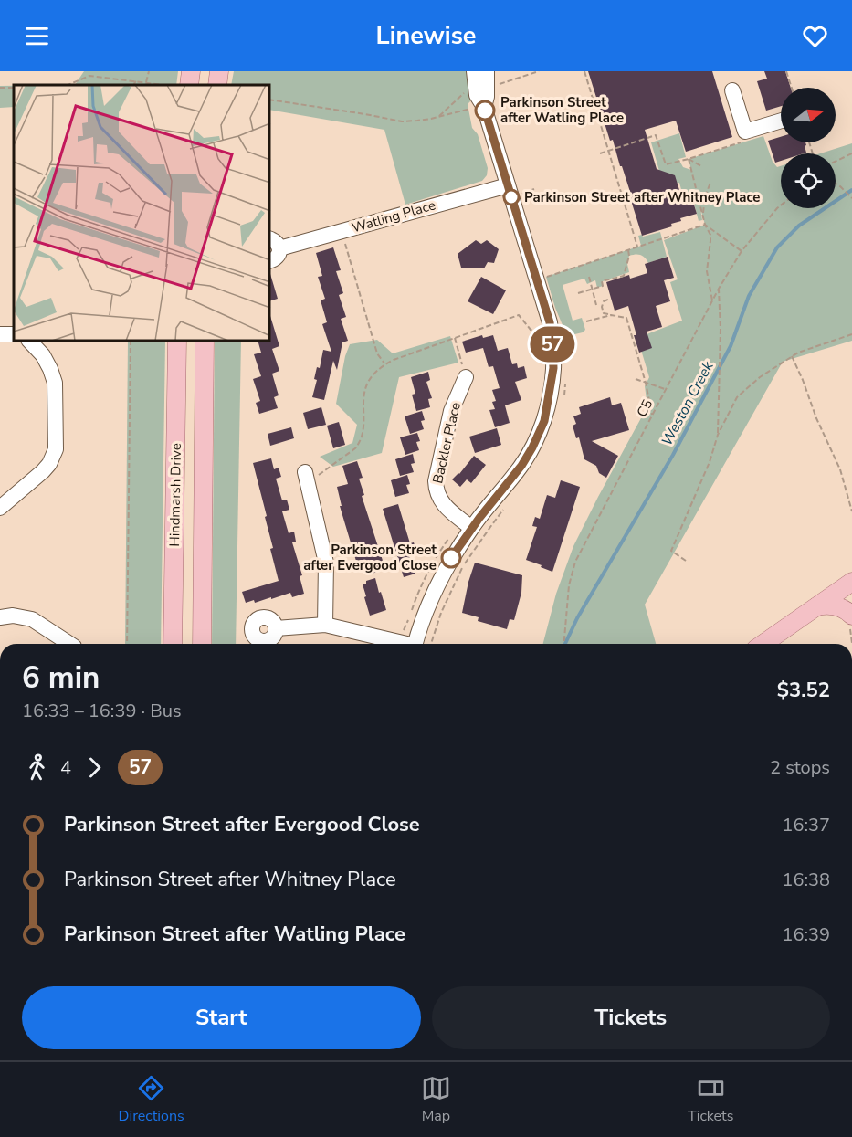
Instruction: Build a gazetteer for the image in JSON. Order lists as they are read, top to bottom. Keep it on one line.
{"streets":{"main road":["Hindmarsh Drive"],"street":["Watling Place","Backler Place"],"path":["C5"]},"water":["Weston Creek"],"places":["Parkinson Street after Watling Place","Parkinson Street after Whitney Place","Parkinson Street after Evergood Close"],"lines":["bus line 57"],"north":"right","page":{"header":"Linewise","on_map":"57","heading":["6 min","16:33 – 16:39 · Bus","$3.52"],"legs":["4","57","2 stops"],"list":[{"name":"Parkinson Street after Evergood Close","value":"16:37"},{"name":"Parkinson Street after Whitney Place","value":"16:38"},{"name":"Parkinson Street after Watling Place","value":"16:39"}],"buttons":["Start","Tickets"],"tabs":["Directions","Map","Tickets"]}}
